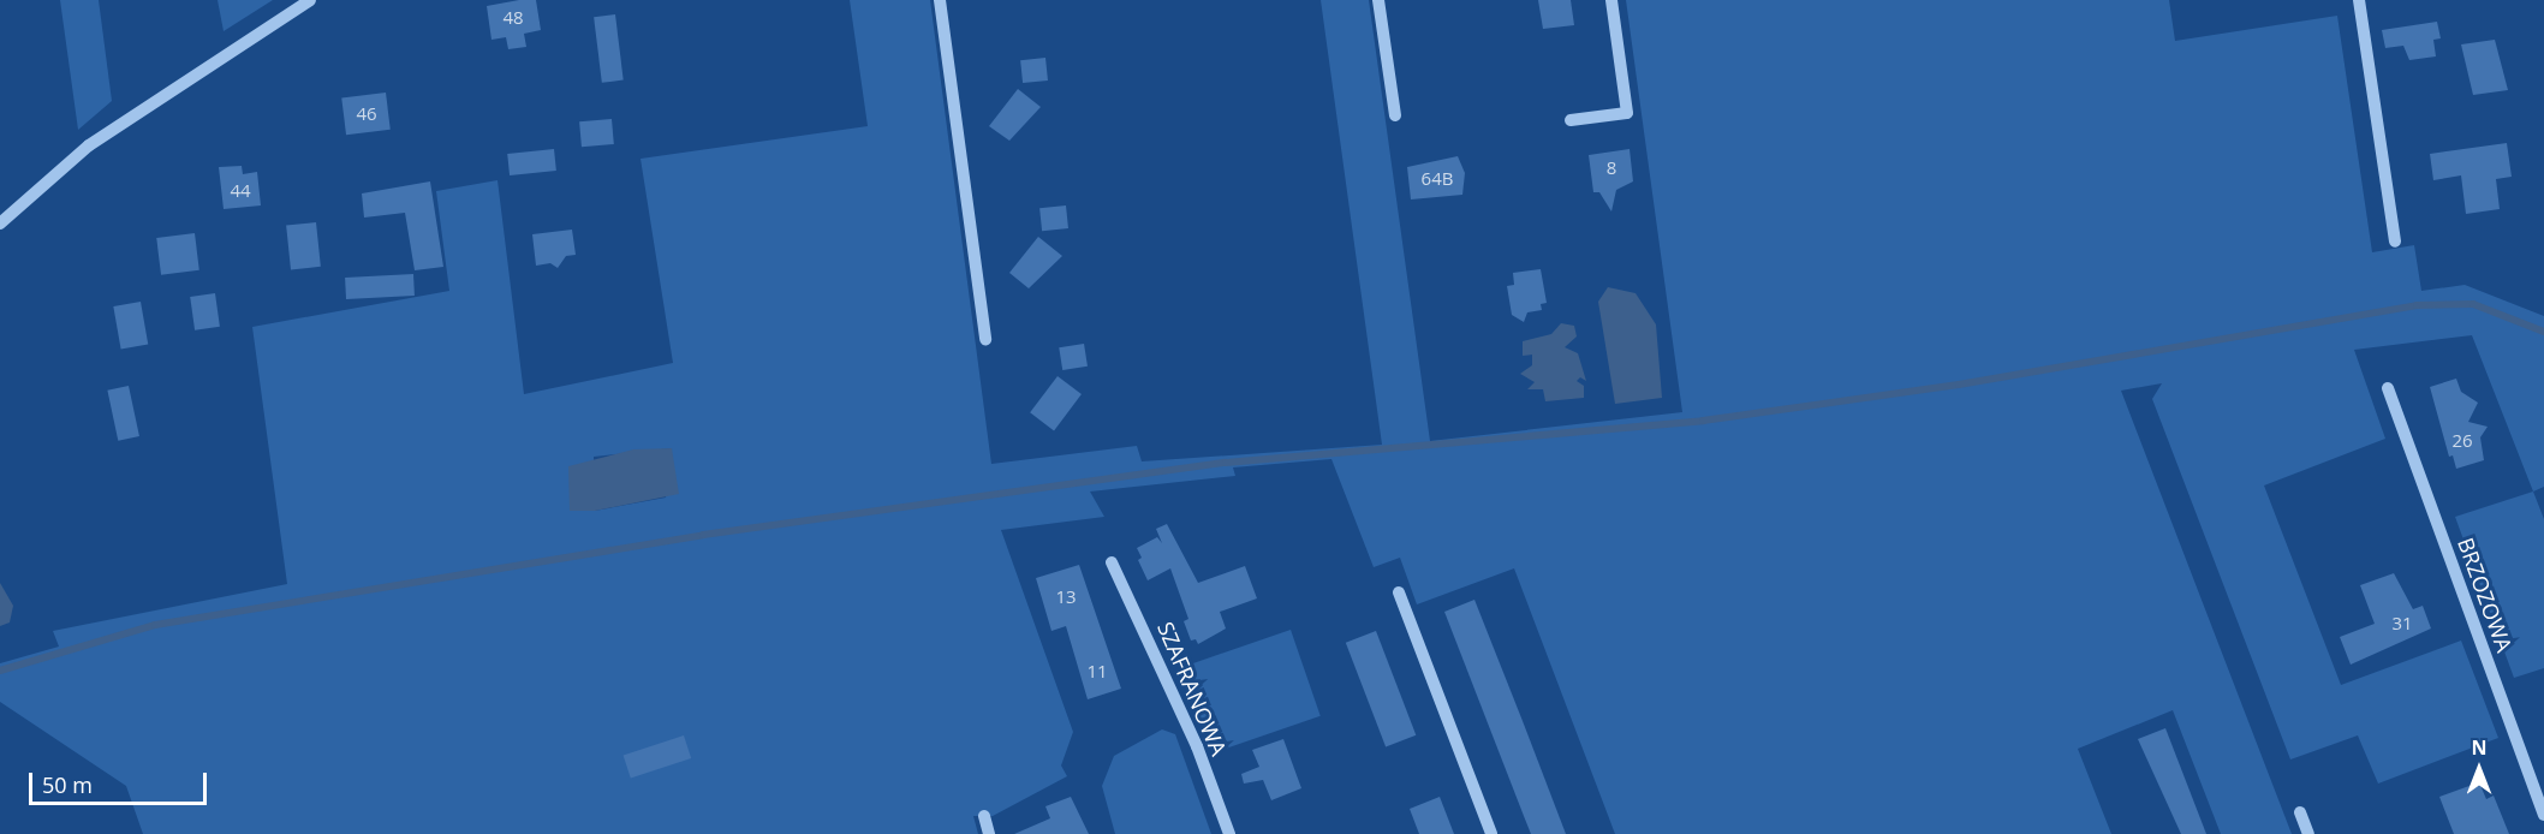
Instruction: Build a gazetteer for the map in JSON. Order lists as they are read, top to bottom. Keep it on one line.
{"streets":{"street":["BRZOZOWA","SZAFRANOWA"]},"house_numbers":["48","46","8","64B","44","26","13","31","11"],"scale_bar":"50 m","north":"top"}
